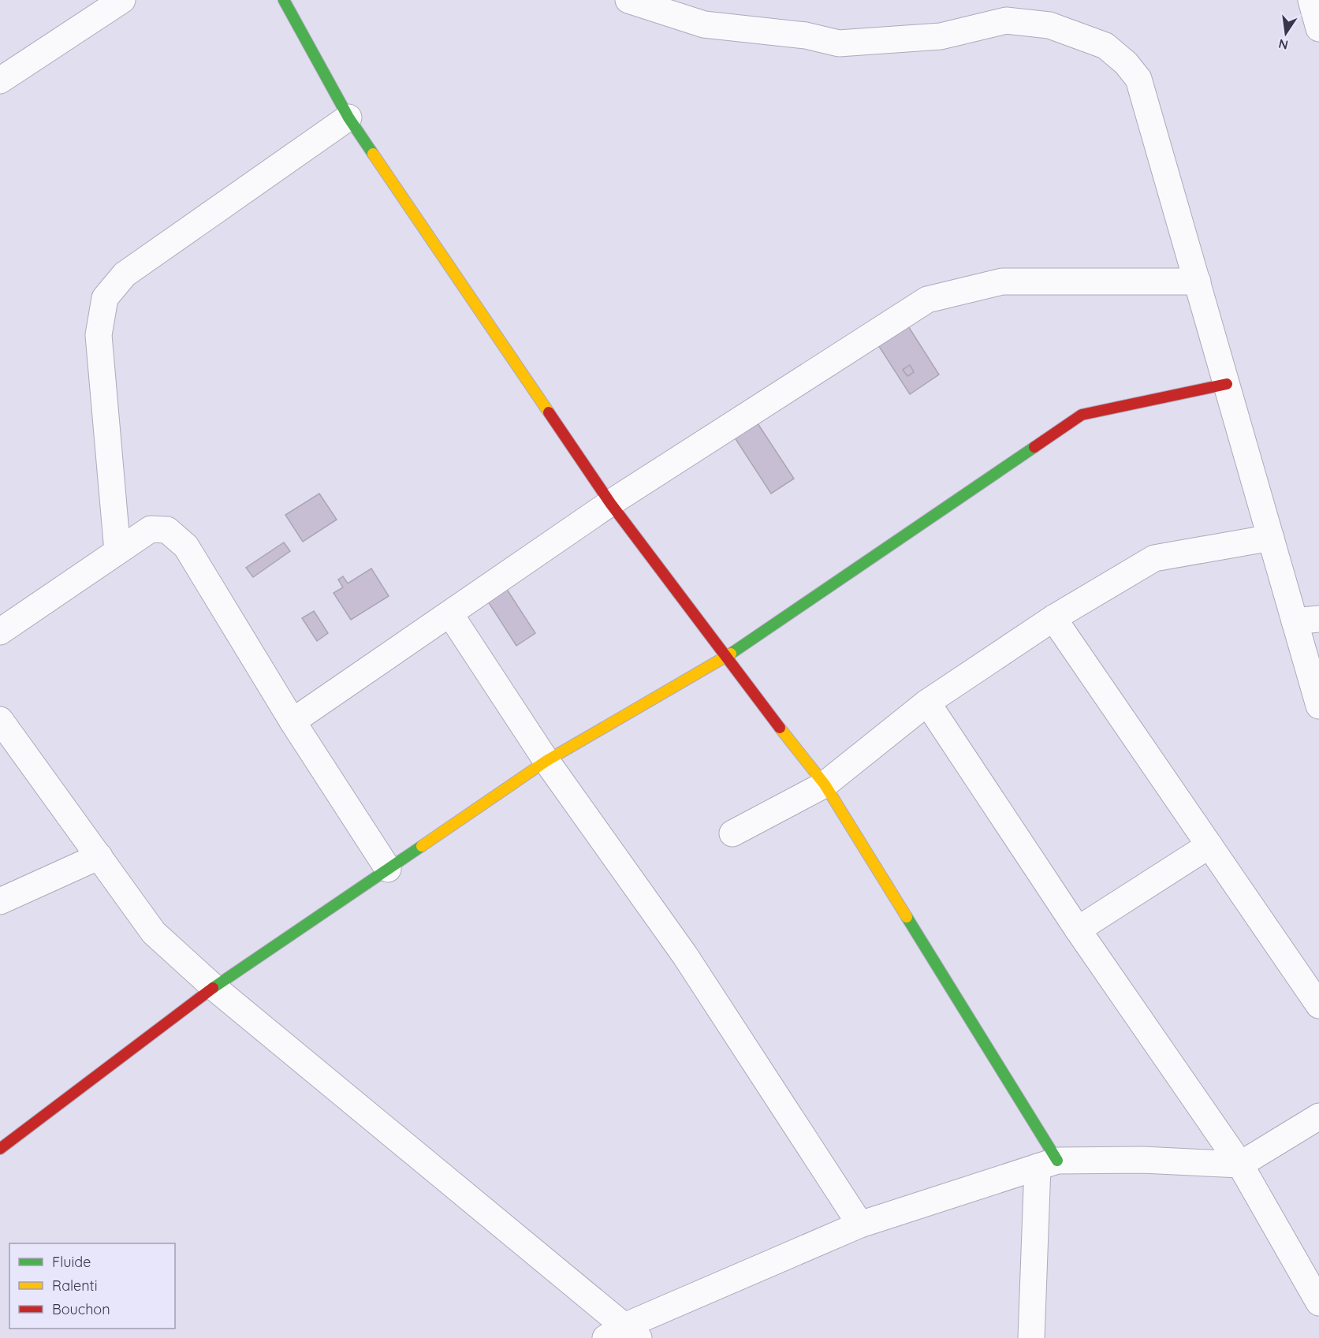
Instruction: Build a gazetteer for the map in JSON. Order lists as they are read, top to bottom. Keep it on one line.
{"legend":["Fluide","Ralenti","Bouchon"],"north":"bottom"}
